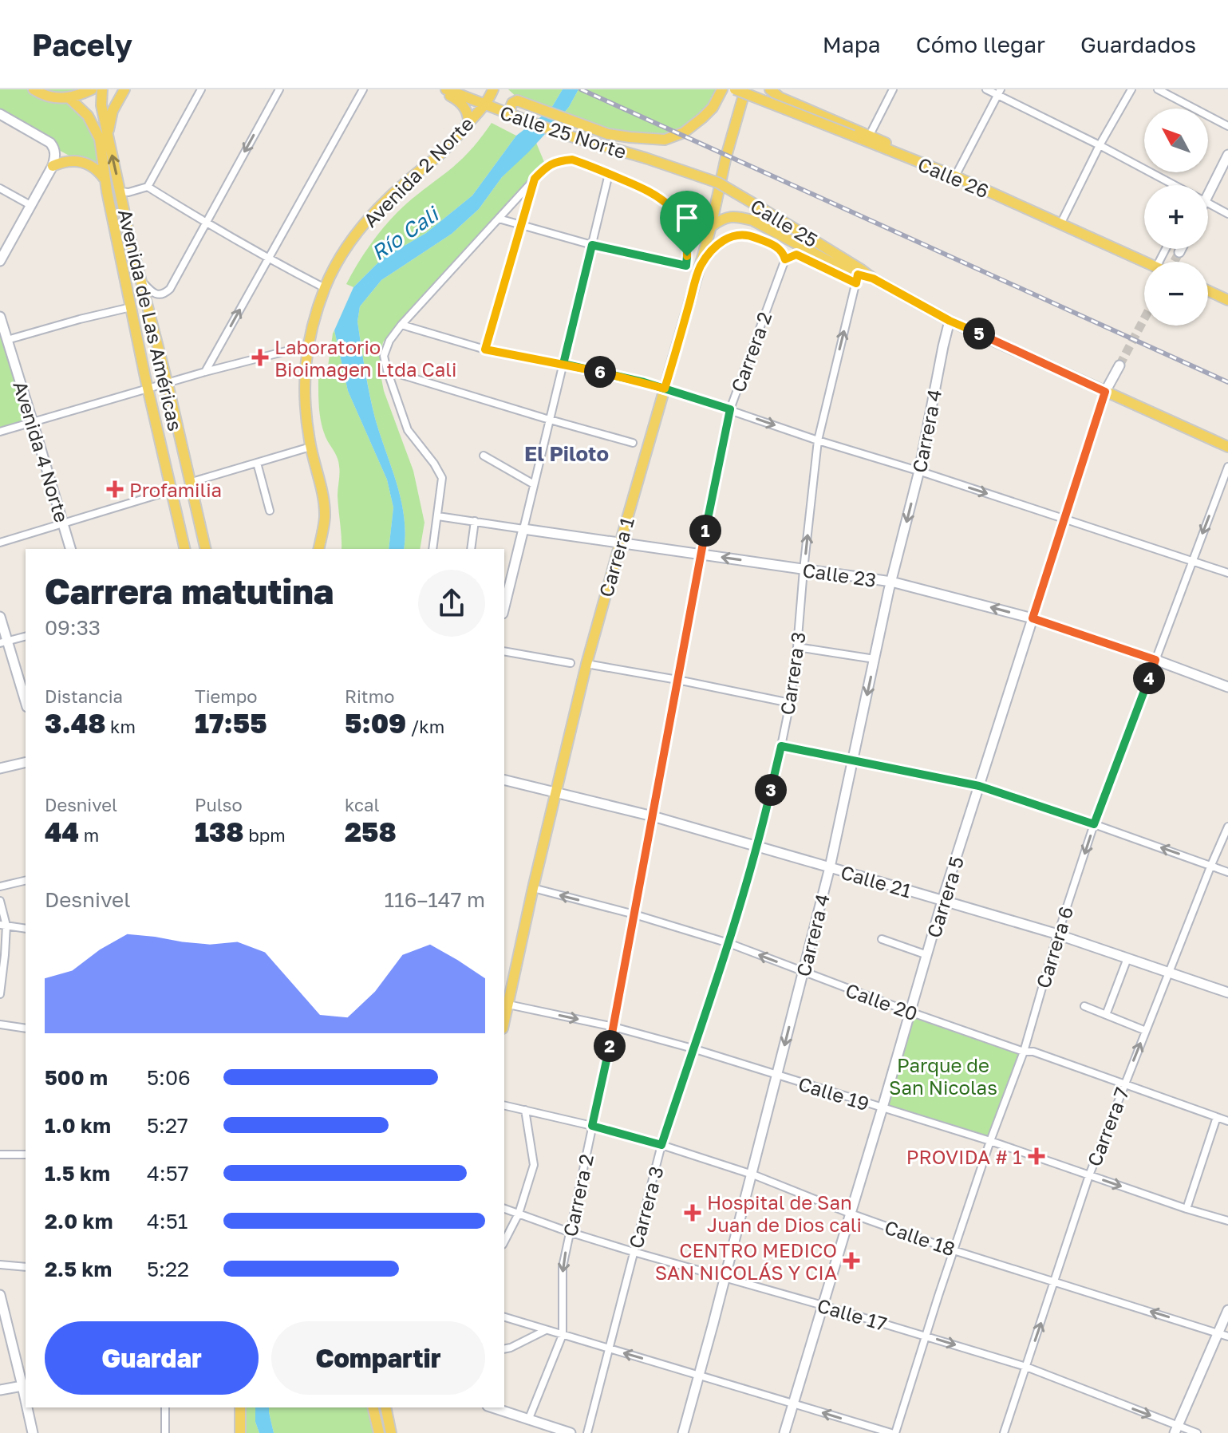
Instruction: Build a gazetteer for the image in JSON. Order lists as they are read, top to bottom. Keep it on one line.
{"streets":{"main road":["Calle 25 Norte","Avenida 2 Norte","Calle 26","Calle 25","Avenida de Las Américas","Carrera 4","Avenida 4 Norte","Carrera 1","Calle 23","Calle 21","Carrera 5"],"street":["Carrera 2","Carrera 3","Carrera 6","Calle 20","Calle 19","Carrera 7","Calle 18","Calle 17"]},"crossings":[["Calle 25 Norte","Avenida 2 Norte"],["Calle 25 Norte","Calle 25"],["Calle 25","Carrera 4"],["Calle 25","Carrera 5"],["Carrera 2","Calle 23"],["Carrera 2","Calle 21"],["Carrera 2","Calle 20"],["Carrera 2","Calle 19"],["Carrera 2","Calle 18"],["Carrera 2","Calle 17"],["Carrera 4","Calle 23"],["Carrera 4","Calle 21"],["Carrera 4","Calle 20"],["Carrera 4","Calle 19"],["Carrera 4","Calle 18"],["Carrera 4","Calle 17"],["Carrera 1","Calle 23"],["Carrera 1","Calle 21"],["Carrera 1","Calle 20"],["Carrera 1","Calle 19"],["Calle 23","Carrera 3"],["Calle 23","Carrera 5"],["Calle 23","Carrera 6"],["Carrera 3","Calle 21"],["Carrera 3","Calle 20"],["Carrera 3","Calle 19"],["Carrera 3","Calle 18"],["Carrera 3","Calle 17"],["Calle 21","Carrera 5"],["Calle 21","Carrera 6"],["Calle 21","Carrera 7"],["Carrera 5","Calle 20"],["Carrera 5","Calle 19"],["Carrera 5","Calle 18"],["Carrera 5","Calle 17"],["Carrera 6","Calle 20"],["Carrera 6","Calle 19"],["Carrera 6","Calle 18"],["Carrera 6","Calle 17"],["Calle 20","Carrera 7"],["Calle 19","Carrera 7"],["Carrera 7","Calle 18"],["Carrera 7","Calle 17"]],"one_way":["Calle 17"],"districts":["El Piloto"],"water":["Río Cali"],"parks":["Parque de San Nicolas"],"places":{"health":["Laboratorio Bioimagen Ltda Cali","Profamilia","PROVIDA # 1","Hospital de San Juan de Dios cali","CENTRO MEDICO SAN NICOLÁS Y CIA"]},"north":"top left","page":{"header":"Pacely","nav":["Mapa","Cómo llegar","Guardados"],"map_buttons":["+","−"],"pins":["5","6","1","4","3","2"],"heading":["Carrera matutina","09:33"],"stats":[["Distancia","3.48 km"],["Tiempo","17:55"],["Ritmo","5:09 /km"],["Desnivel","44 m"],["Pulso","138 bpm"],["kcal","258"]],"chart":["Desnivel","116–147 m"],"list":[{"name":"500 m","note":"5:06"},{"name":"1.0 km","note":"5:27"},{"name":"1.5 km","note":"4:57"},{"name":"2.0 km","note":"4:51"},{"name":"2.5 km","note":"5:22"}],"buttons":["Guardar","Compartir"]}}
